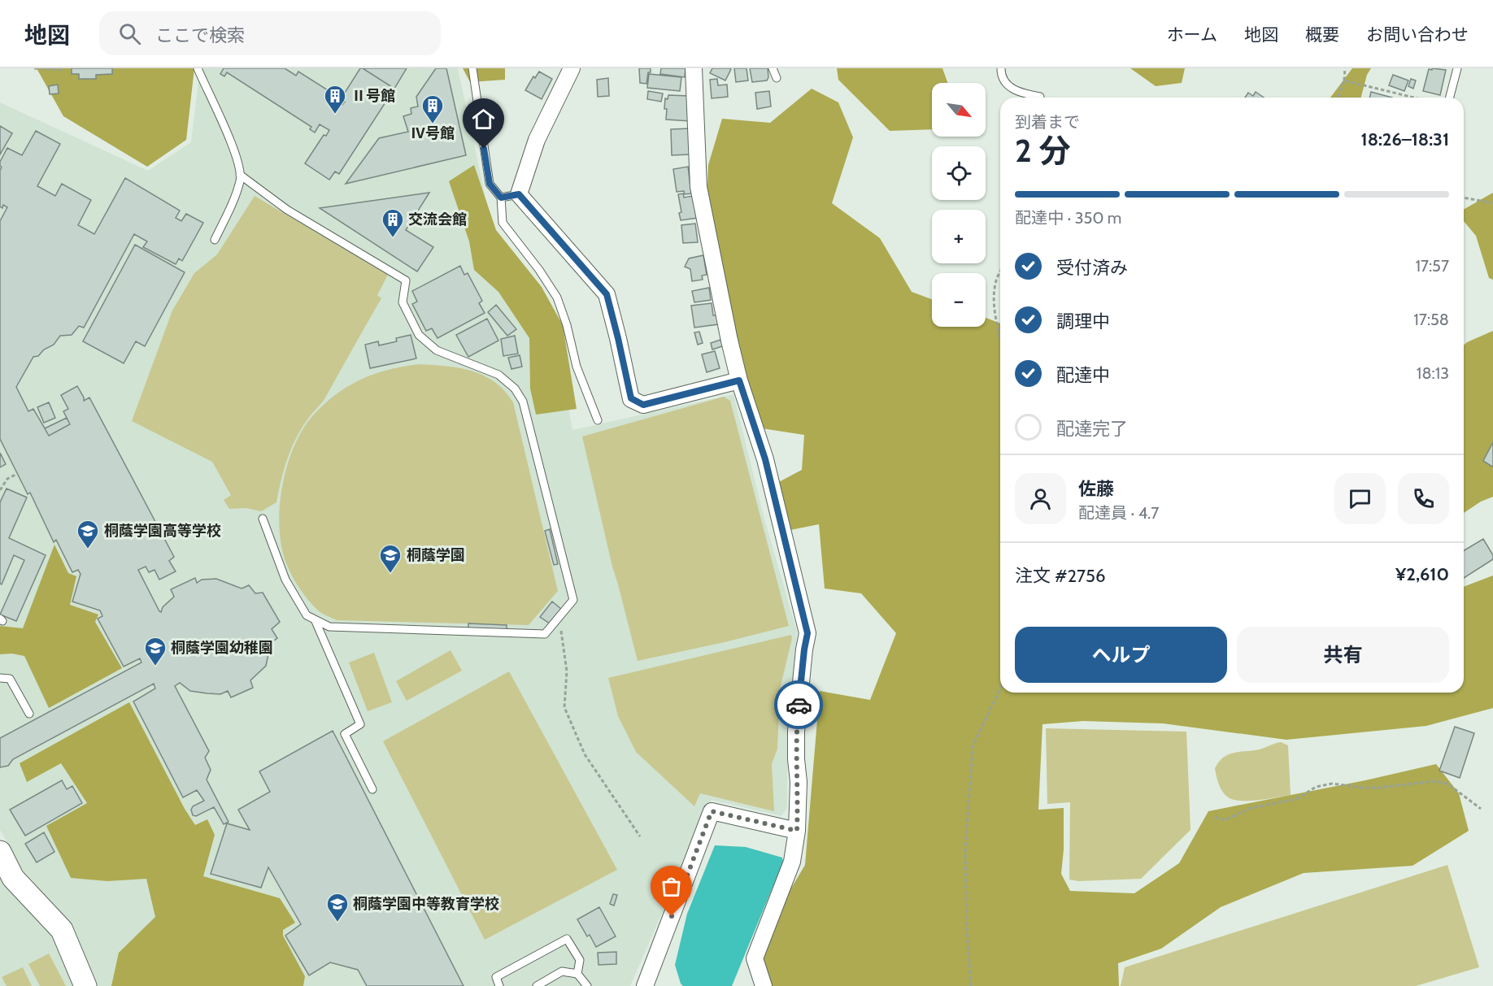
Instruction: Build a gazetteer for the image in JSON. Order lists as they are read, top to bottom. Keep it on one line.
{"places":{"building":["Ⅱ号館","Ⅳ号館","交流会館"],"school or university":["桐蔭学園高等学校","桐蔭学園","桐蔭学園幼稚園","桐蔭学園中等教育学校"]},"north":"bottom right","page":{"header":"地図","search":"ここで検索","nav":["ホーム","地図","概要","お問い合わせ"],"map_buttons":["+","−"],"heading":["2 分","到着まで","18:26–18:31"],"panel":["佐藤","配達員 · 4.7","注文 #2756","¥2,610"],"bar":"配達中 · 350 m","list":[["受付済み","17:57"],["調理中","17:58"],["配達中","18:13"],"配達完了"],"buttons":["ヘルプ","共有"]}}
